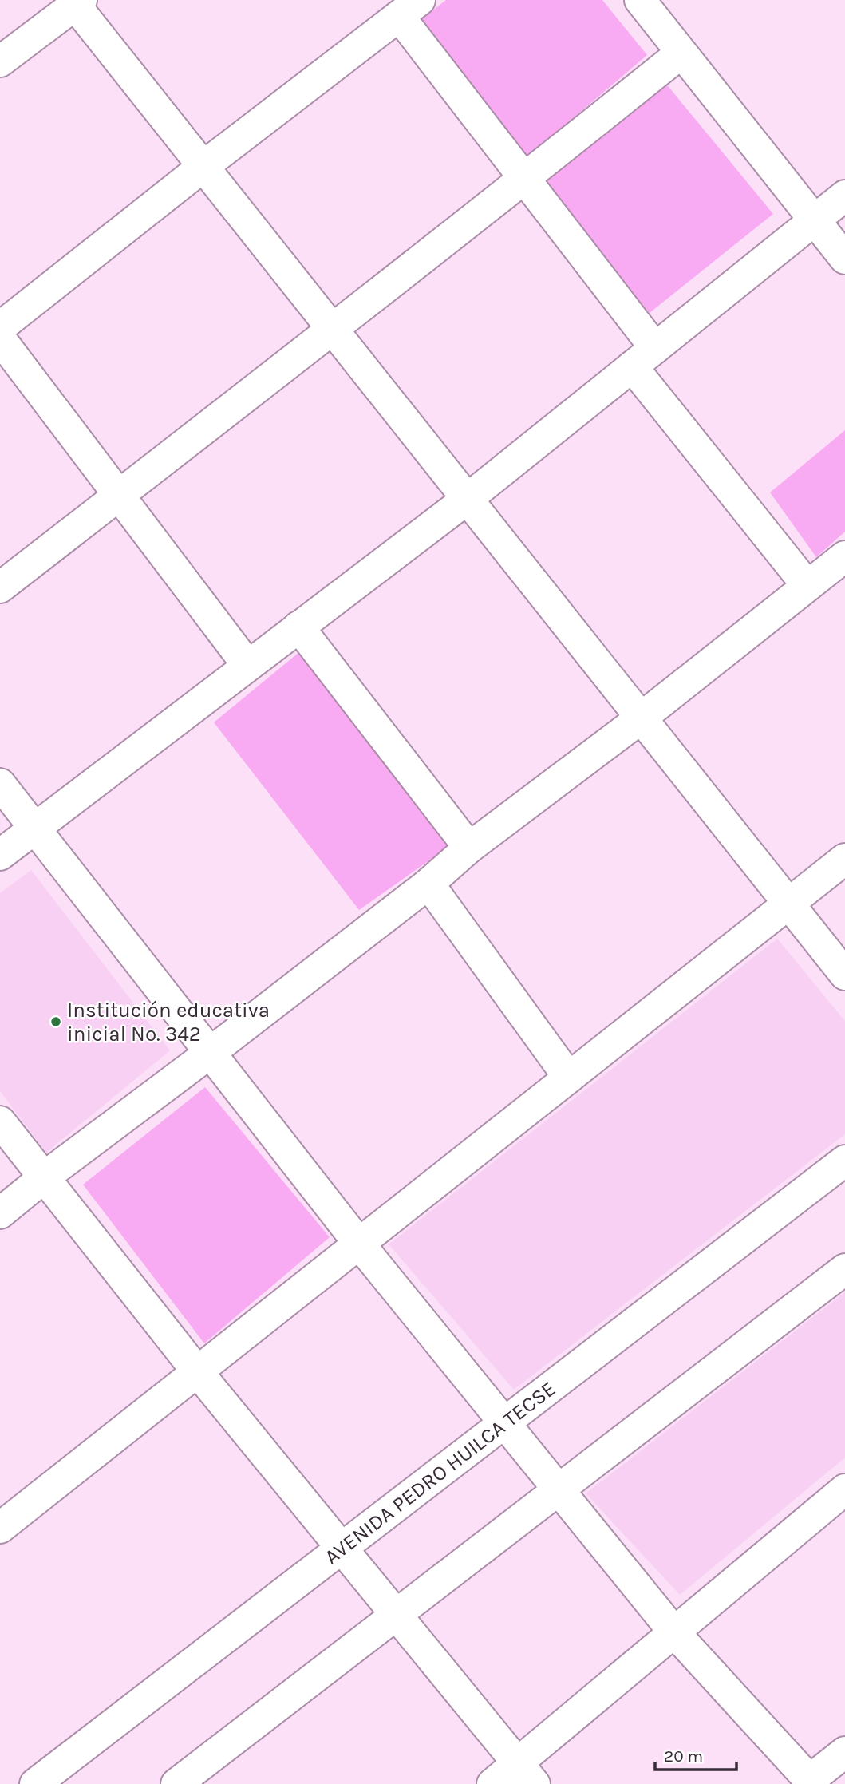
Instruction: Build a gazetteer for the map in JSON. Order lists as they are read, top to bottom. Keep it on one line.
{"streets":{"street":["AVENIDA PEDRO HUILCA TECSE"]},"places":["Institución educativa inicial No. 342"],"scale_bar":"20 m"}
